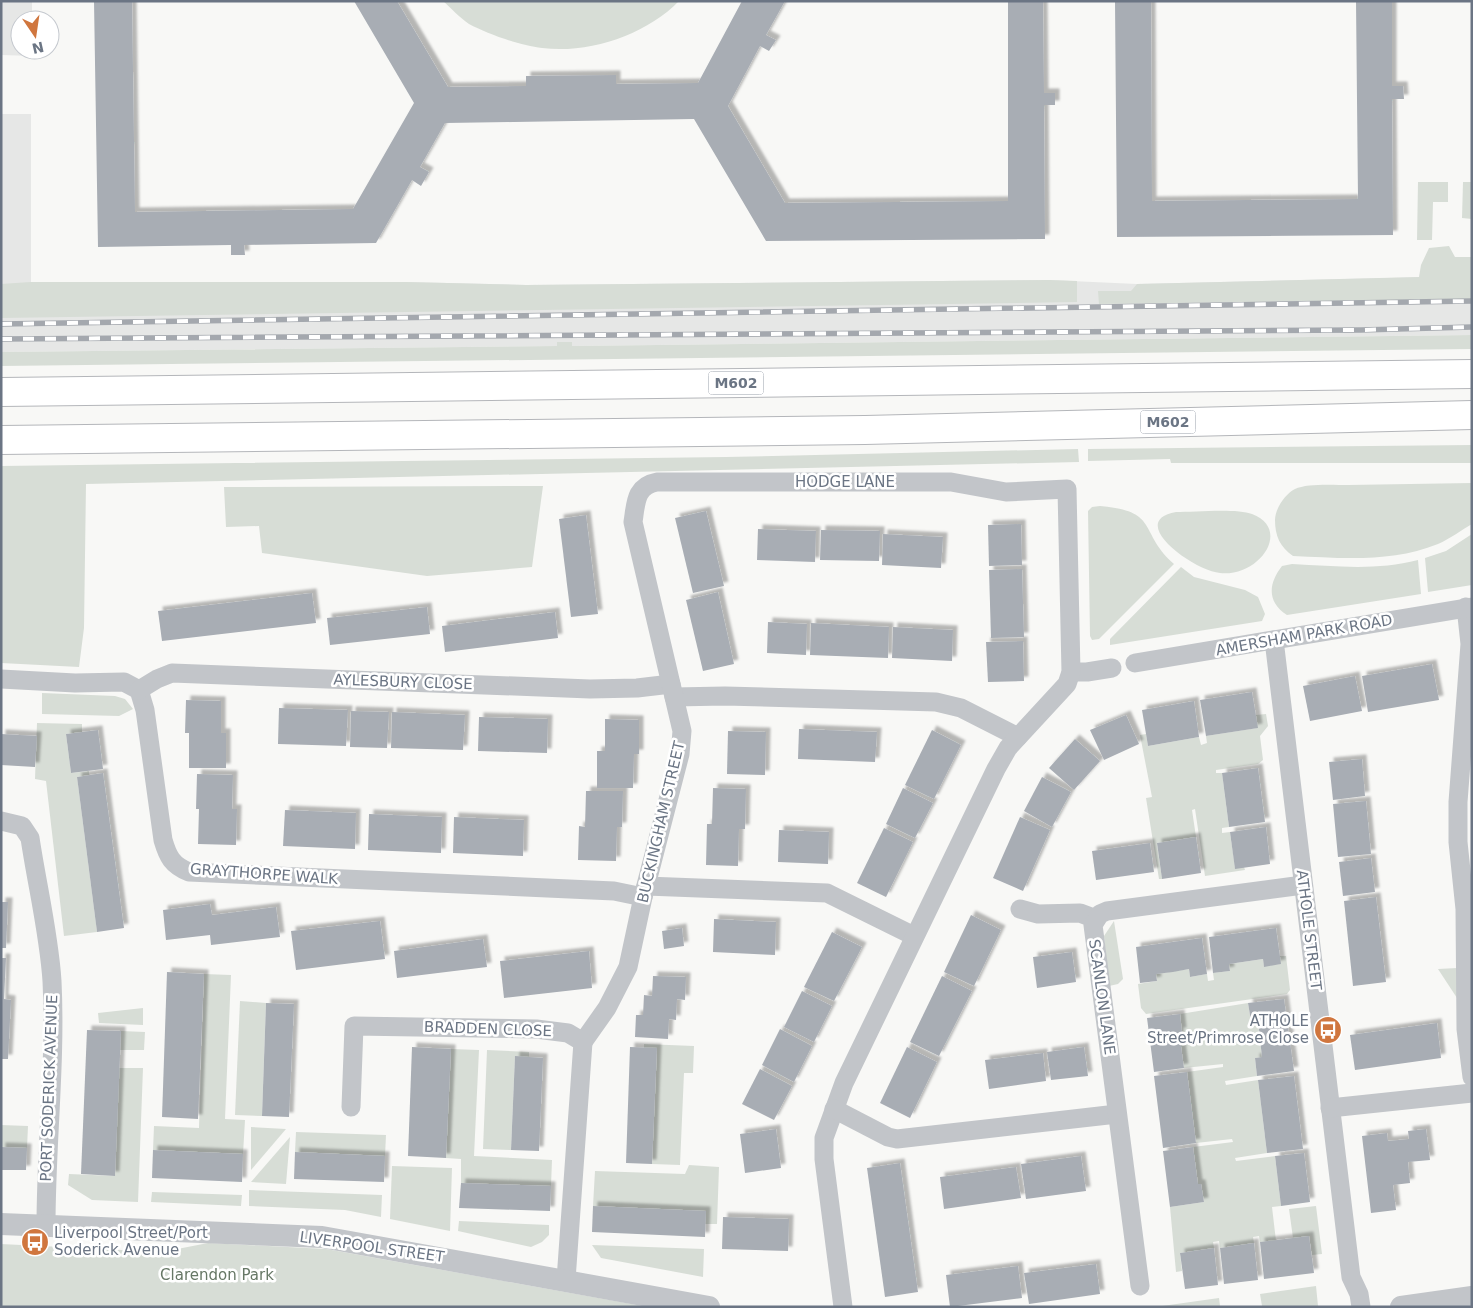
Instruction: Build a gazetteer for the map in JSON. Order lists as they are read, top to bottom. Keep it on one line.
{"streets":{"highway":["M602"],"street":["HODGE LANE","AMERSHAM PARK ROAD","AYLESBURY CLOSE","BUCKINGHAM STREET","GRAYTHORPE WALK","ATHOLE STREET","SCANLON LANE","BRADDEN CLOSE","PORT SODERICK AVENUE","LIVERPOOL STREET"]},"crossings":[["HODGE LANE","BUCKINGHAM STREET"],["AMERSHAM PARK ROAD","ATHOLE STREET"],["AYLESBURY CLOSE","BUCKINGHAM STREET"],["AYLESBURY CLOSE","GRAYTHORPE WALK"],["BUCKINGHAM STREET","GRAYTHORPE WALK"],["BUCKINGHAM STREET","BRADDEN CLOSE"],["ATHOLE STREET","SCANLON LANE"],["PORT SODERICK AVENUE","LIVERPOOL STREET"]],"parks":["Clarendon Park"],"places":{"bus stop":["ATHOLE Street/Primrose Close","Liverpool Street/Port Soderick Avenue"]},"north":"bottom"}
